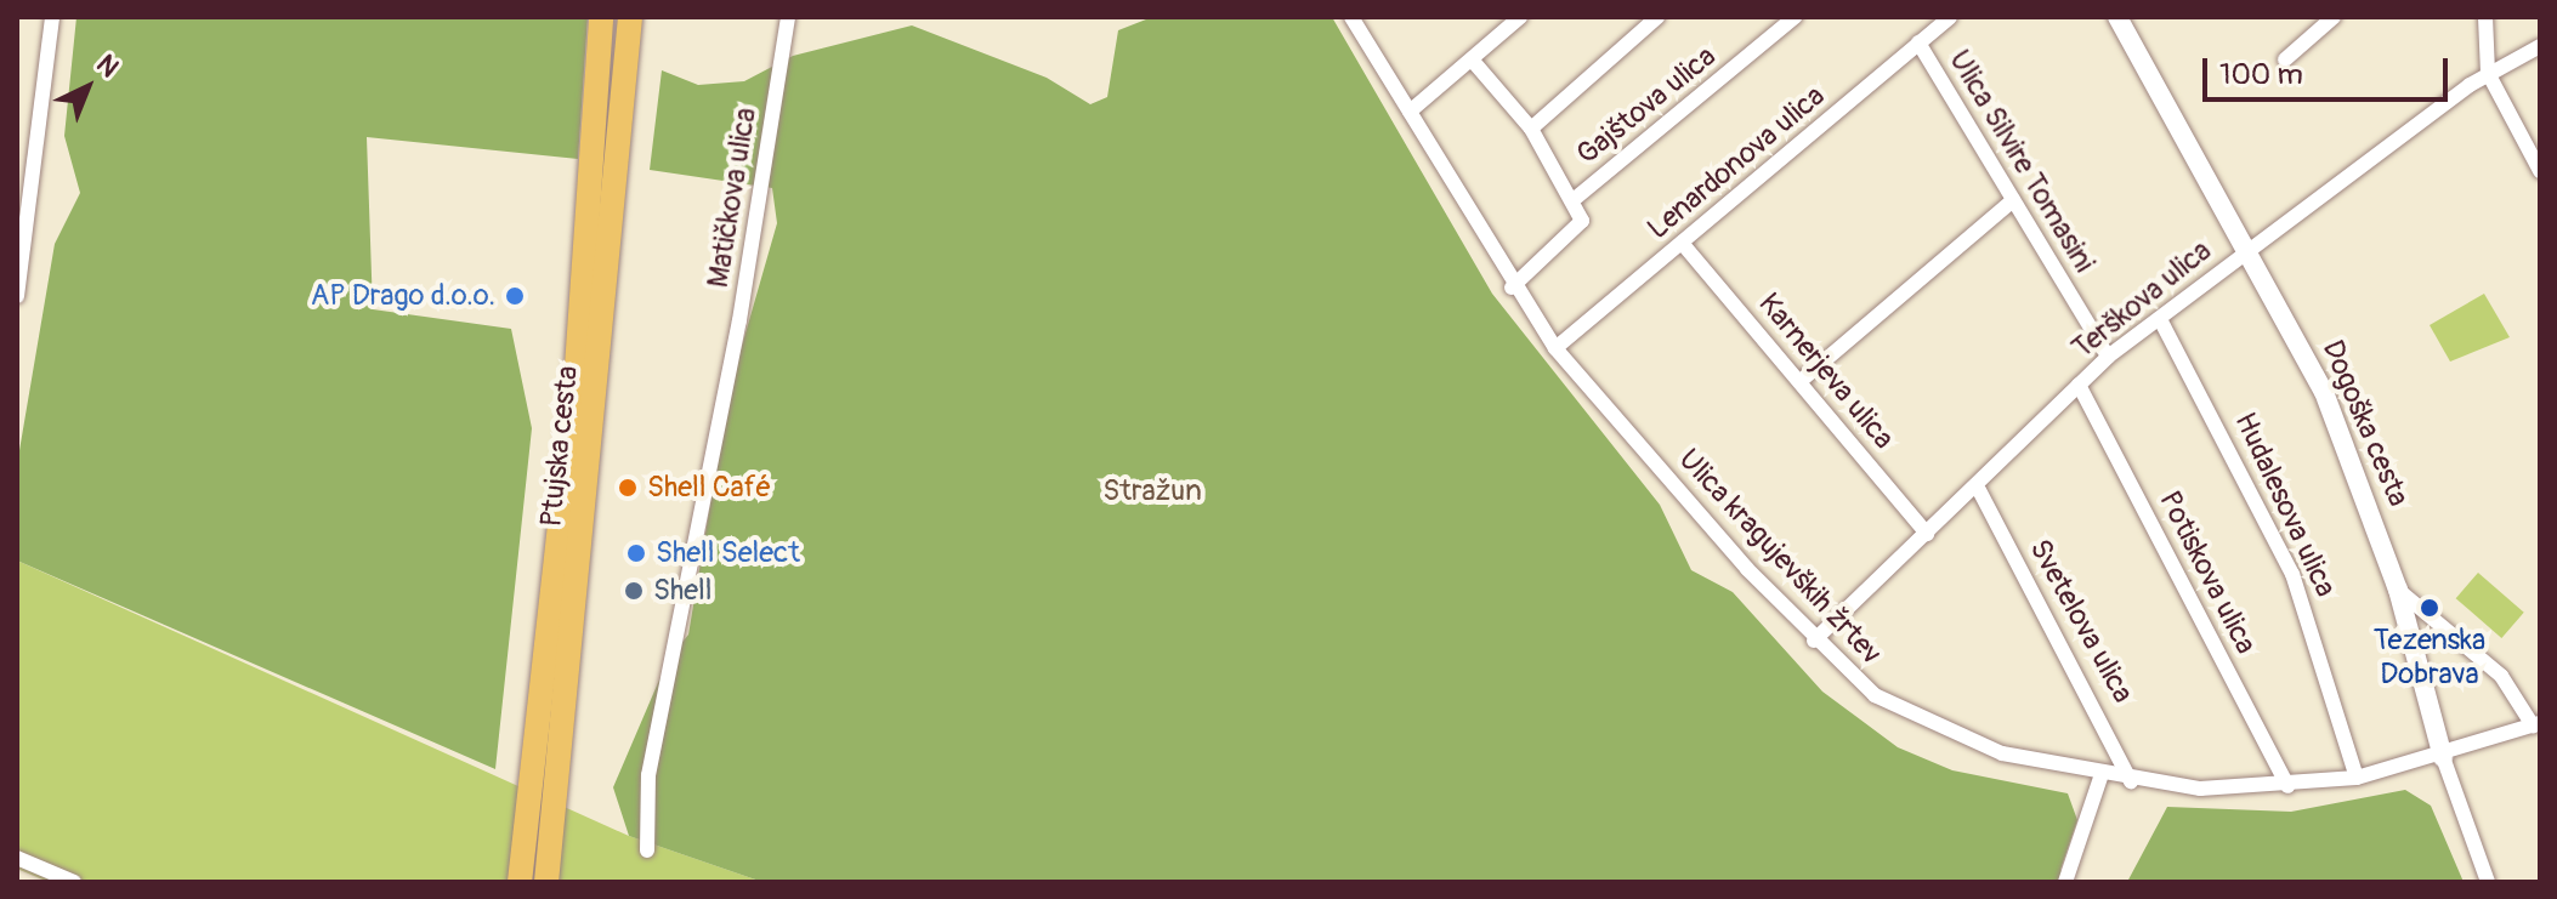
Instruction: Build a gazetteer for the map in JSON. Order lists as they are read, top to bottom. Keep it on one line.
{"streets":{"main road":["Ptujska cesta"],"street":["Gajštova ulica","Ulica Silvire Tomasini","Lenardonova ulica","Matičkova ulica","Terškova ulica","Karnerjeva ulica","Dogoška cesta","Hudalesova ulica","Ulica kragujevških žrtev","Potiskova ulica","Svetelova ulica"]},"crossings":[["Ulica Silvire Tomasini","Lenardonova ulica"],["Ulica Silvire Tomasini","Terškova ulica"],["Lenardonova ulica","Karnerjeva ulica"],["Lenardonova ulica","Ulica kragujevških žrtev"],["Terškova ulica","Karnerjeva ulica"],["Terškova ulica","Dogoška cesta"],["Terškova ulica","Hudalesova ulica"],["Terškova ulica","Ulica kragujevških žrtev"],["Terškova ulica","Potiskova ulica"],["Terškova ulica","Svetelova ulica"],["Dogoška cesta","Ulica kragujevških žrtev"],["Hudalesova ulica","Ulica kragujevških žrtev"],["Ulica kragujevških žrtev","Potiskova ulica"],["Ulica kragujevških žrtev","Svetelova ulica"]],"parks":["Stražun"],"places":["AP Drago d.o.o.","Shell Café","Shell Select","Shell","Tezenska Dobrava"],"scale_bar":"100 m","north":"top right"}
